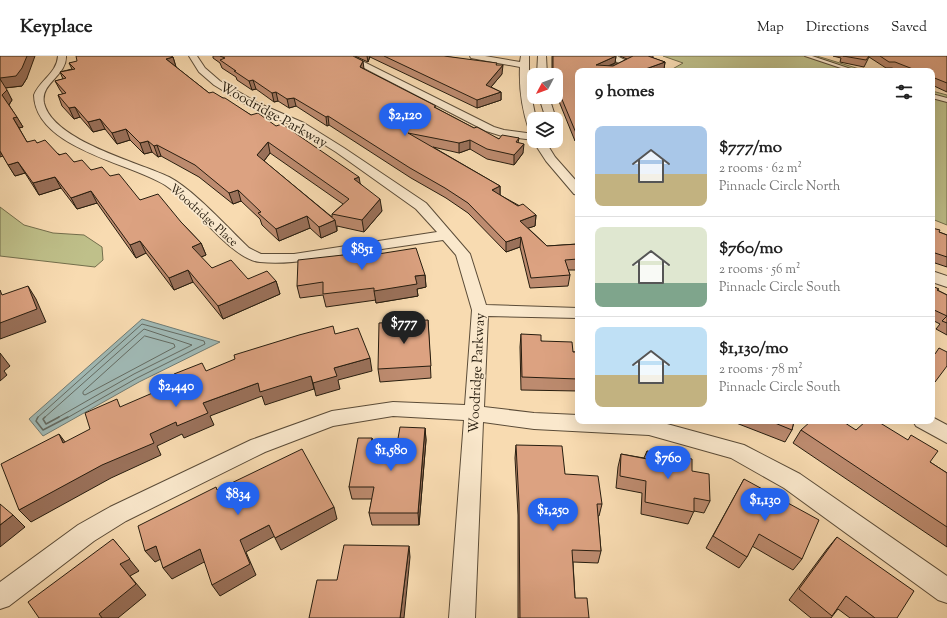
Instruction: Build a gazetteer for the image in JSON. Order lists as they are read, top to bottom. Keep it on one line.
{"streets":{"street":["Woodridge Parkway","Woodridge Place"]},"crossings":[["Woodridge Parkway","Woodridge Place"]],"north":"bottom left","page":{"header":"Keyplace","nav":["Map","Directions","Saved"],"heading":"9 homes","price":["$2,120","$851","$777","$2,440","$1,580","$760","$834","$1,130","$1,250"],"list":[{"name":"$777/mo","note":"2 rooms · 62 m² · Pinnacle Circle North"},{"name":"$760/mo","note":"2 rooms · 56 m² · Pinnacle Circle South"},{"name":"$1,130/mo","note":"2 rooms · 78 m² · Pinnacle Circle South"}]}}
